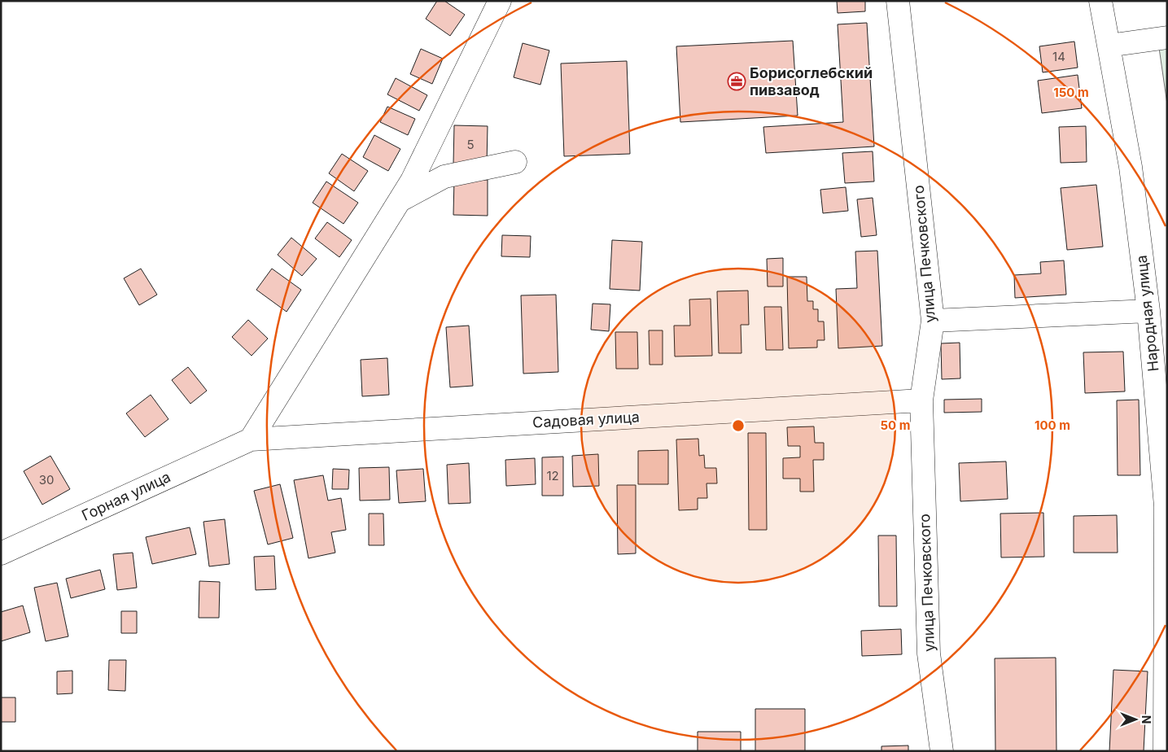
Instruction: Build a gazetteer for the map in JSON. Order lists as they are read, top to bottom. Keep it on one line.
{"streets":{"street":["улица Печковского","Народная улица","Садовая улица","Горная улица"]},"crossings":[["улица Печковского","Садовая улица"],["Садовая улица","Горная улица"]],"places":{"office":["Борисоглебский пивзавод"]},"house_numbers":["14","5","12","30"],"north":"right","rings":["150 m","50 m","100 m"]}
